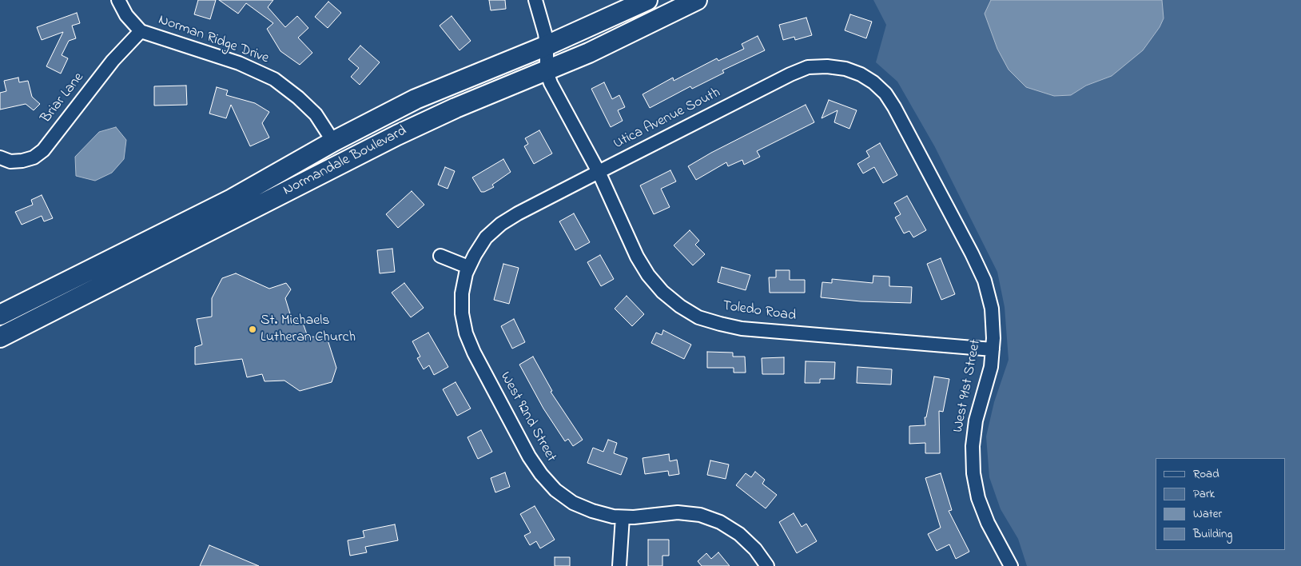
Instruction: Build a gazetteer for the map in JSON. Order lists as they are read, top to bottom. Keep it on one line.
{"streets":{"main road":["Normandale Boulevard"],"street":["Norman Ridge Drive","Briar Lane","Utica Avenue South","Toledo Road","West 91st Street","West 92nd Street"]},"crossings":[["Norman Ridge Drive","Briar Lane"],["Norman Ridge Drive","Normandale Boulevard"],["Utica Avenue South","Toledo Road"],["Utica Avenue South","West 91st Street"],["Utica Avenue South","West 92nd Street"],["Normandale Boulevard","Toledo Road"],["Toledo Road","West 91st Street"]],"places":["St. Michaels Lutheran Church"],"legend":["Road","Park","Water","Building"]}
